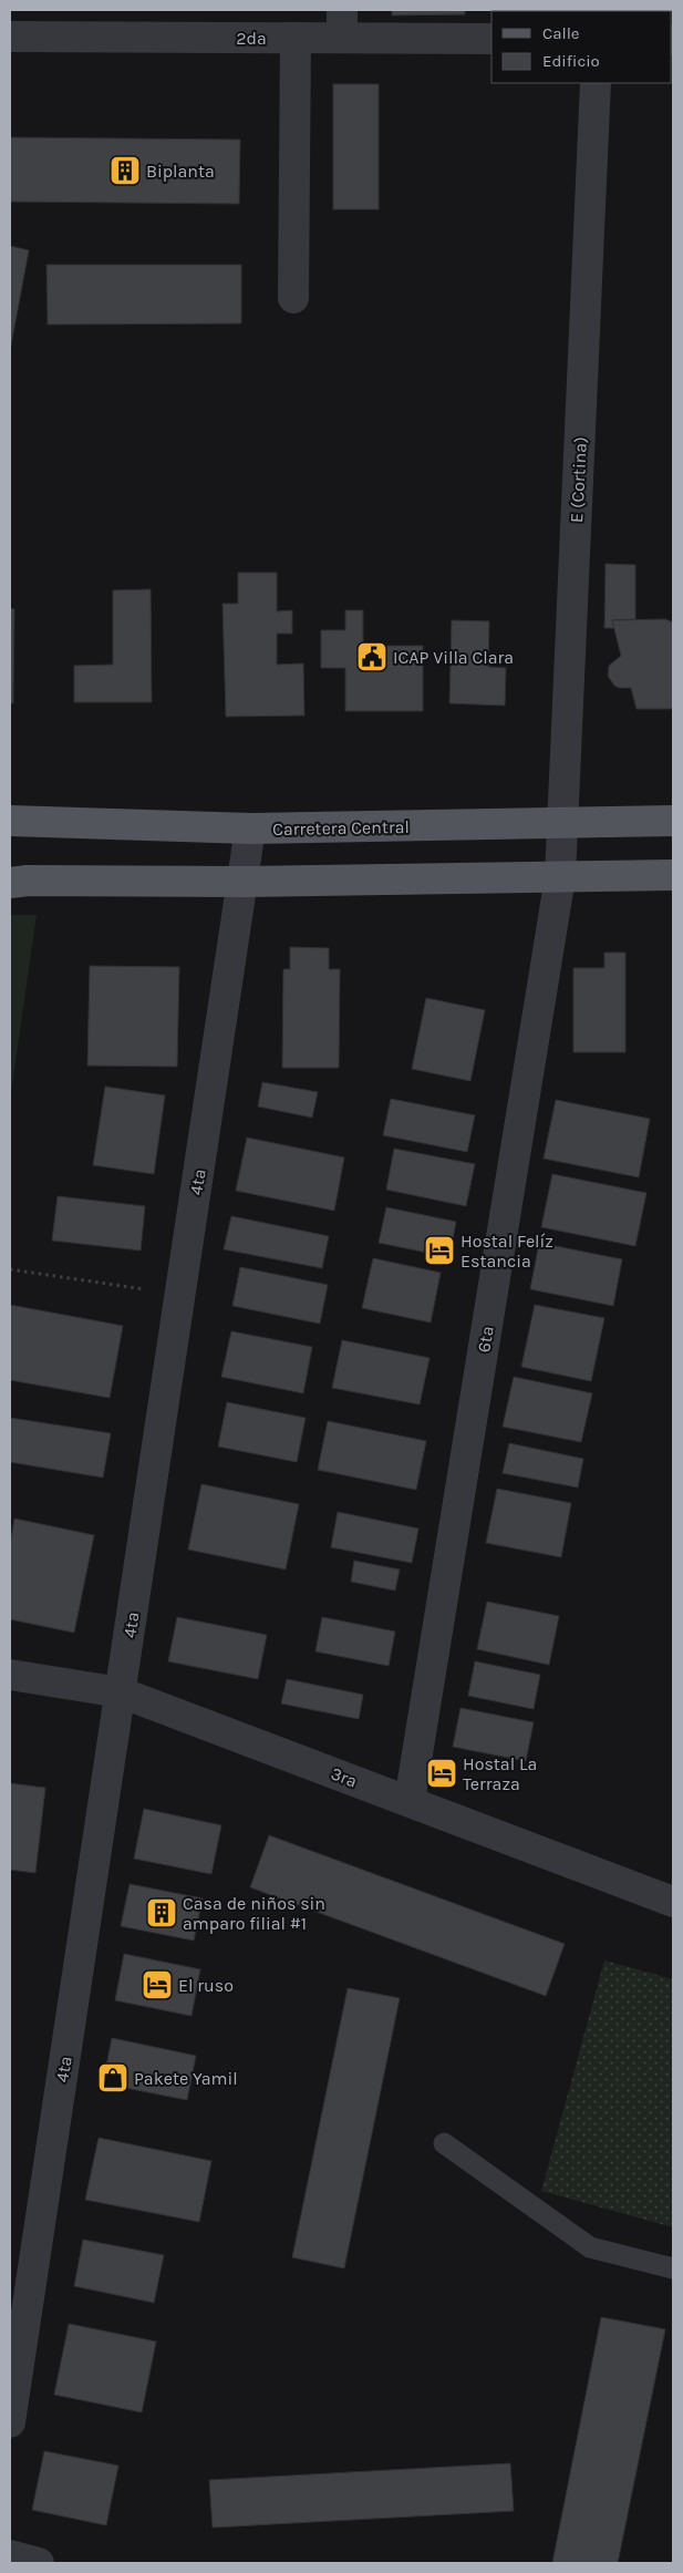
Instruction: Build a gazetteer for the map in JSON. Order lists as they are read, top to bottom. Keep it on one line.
{"streets":{"main road":["Carretera Central"],"street":["2da","E (Cortina)","4ta","6ta","3ra"]},"crossings":[["E (Cortina)","Carretera Central"],["E (Cortina)","6ta"],["Carretera Central","4ta"],["4ta","3ra"],["6ta","3ra"]],"places":{"building":["Biplanta","Casa de niños sin amparo filial #1"],"public building":["ICAP Villa Clara"],"hotel":["Hostal Felíz Estancia","Hostal La Terraza","El ruso"],"shop":["Pakete Yamil"]},"legend":["Calle","Edificio"]}
